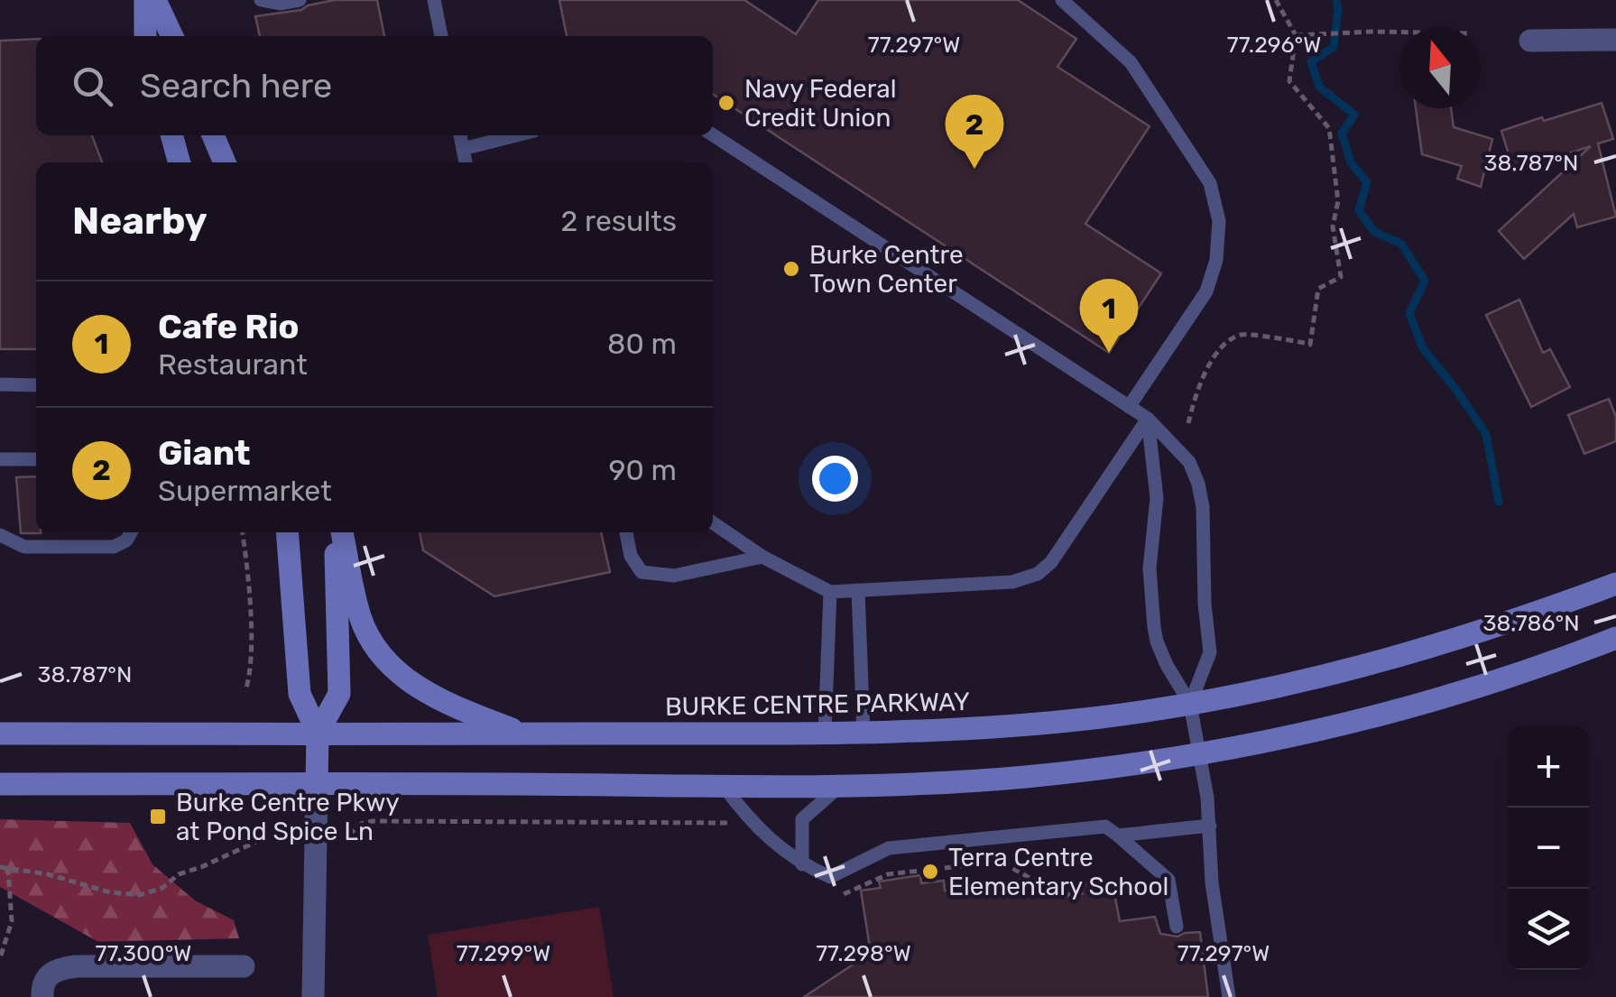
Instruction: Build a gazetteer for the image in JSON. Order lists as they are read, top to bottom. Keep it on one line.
{"streets":{"main road":["BURKE CENTRE PARKWAY"]},"places":{"other":["Navy Federal Credit Union","Burke Centre Town Center","Terra Centre Elementary School"],"transit":["Burke Centre Pkwy at Pond Spice Ln"]},"north":"top","page":{"search":"Search here","pins":["2","1"],"heading":["Nearby","2 results"],"list":[{"mark":"1","name":"Cafe Rio","note":"Restaurant","value":"80 m"},{"mark":"2","name":"Giant","note":"Supermarket","value":"90 m"}],"map_buttons":["+","−"]},"coordinates":["77.297°W","77.296°W","38.787°N","38.786°N","77.300°W","77.299°W","77.298°W"]}
